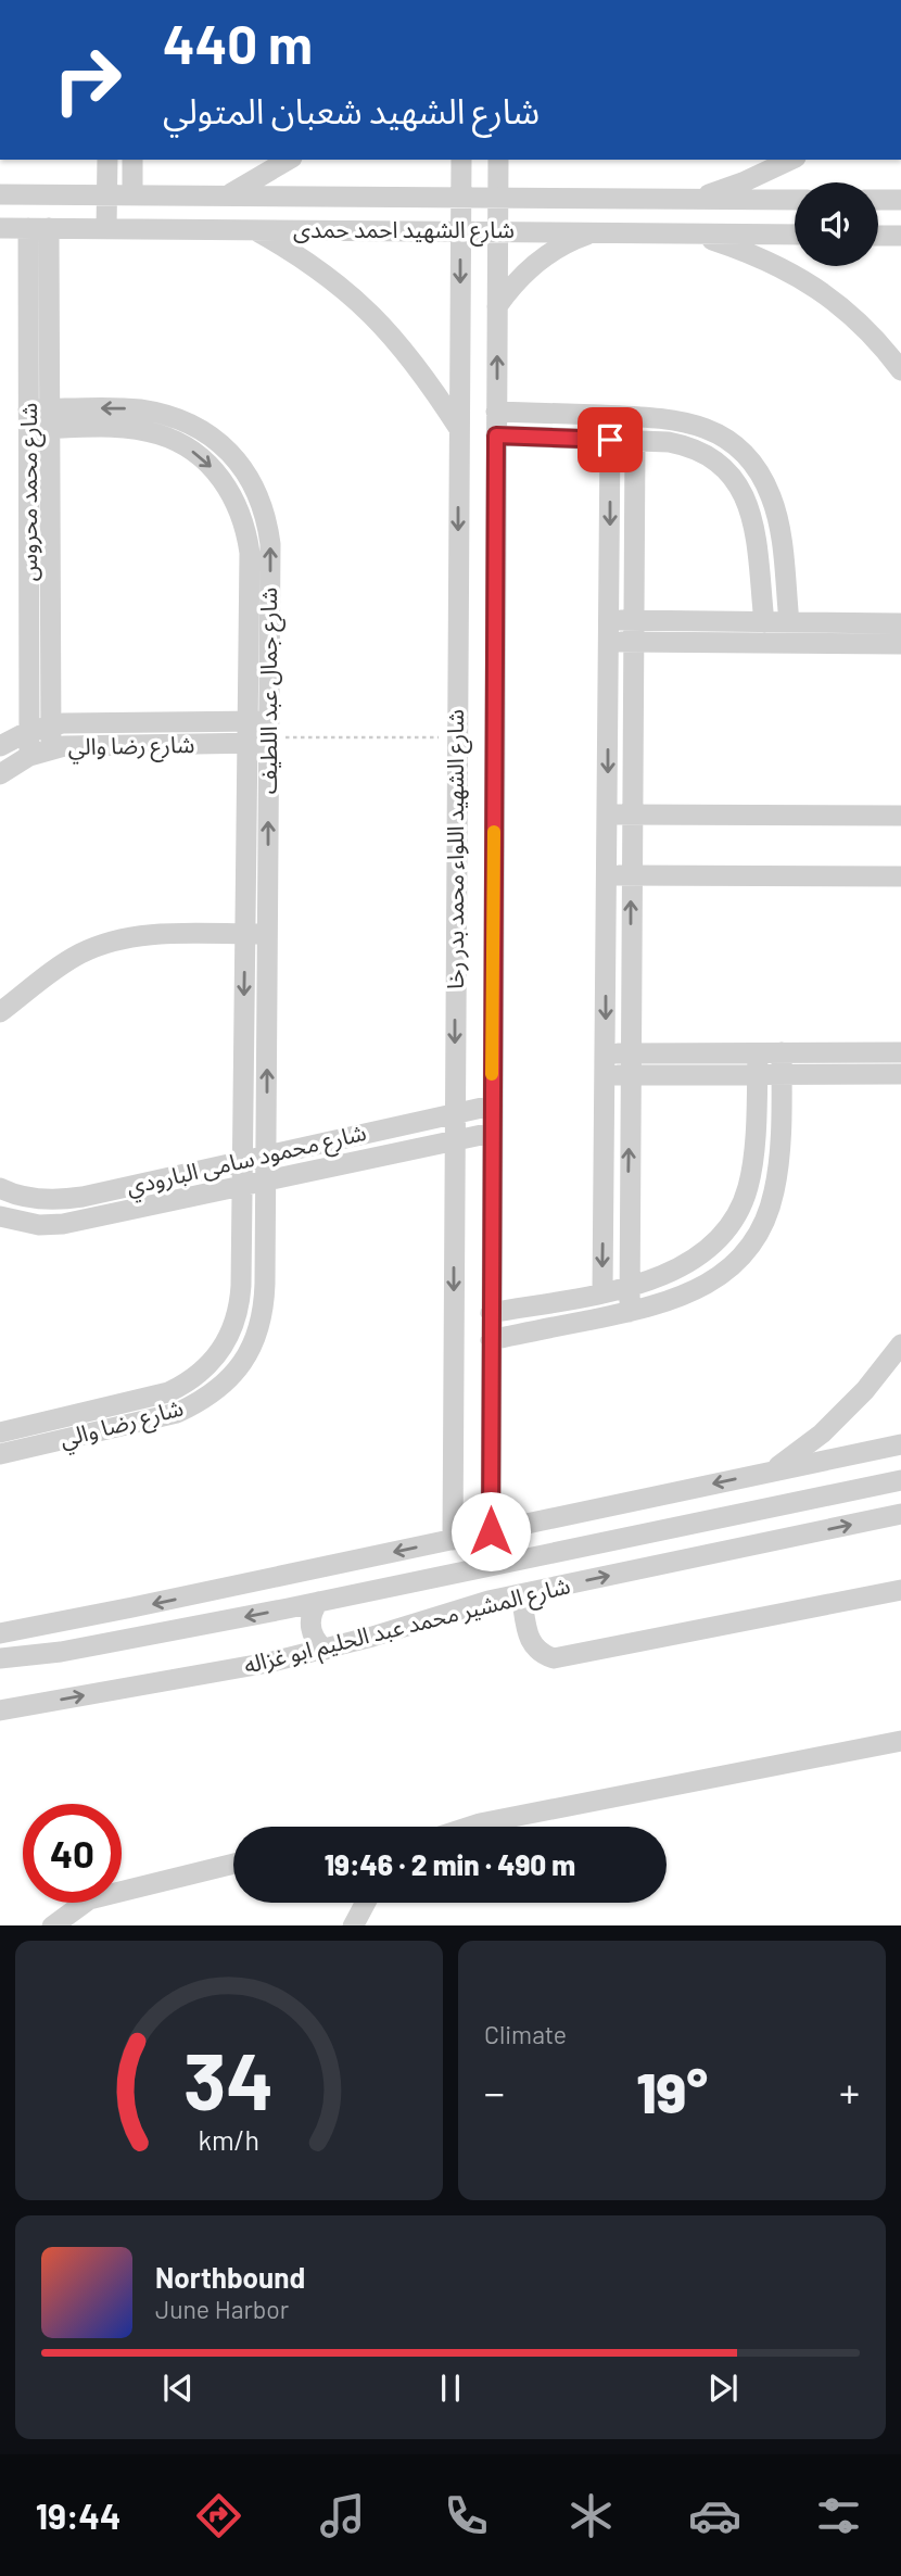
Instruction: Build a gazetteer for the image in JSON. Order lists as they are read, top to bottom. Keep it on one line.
{"streets":{"street":["شارع الشهيد احمد حمدى","شارع محمد محروس","شارع جمال عبد اللطيف","شارع رضا والي","شارع الشهيد اللواء محمد بدر رخا","شارع محمود سامى البارودي","شارع المشير محمد عبد الحليم ابو غزاله"]},"crossings":[["شارع الشهيد احمد حمدى","شارع محمد محروس"],["شارع الشهيد احمد حمدى","شارع الشهيد اللواء محمد بدر رخا"],["شارع محمد محروس","شارع جمال عبد اللطيف"],["شارع محمد محروس","شارع رضا والي"],["شارع جمال عبد اللطيف","شارع رضا والي"],["شارع جمال عبد اللطيف","شارع محمود سامى البارودي"],["شارع رضا والي","شارع محمود سامى البارودي"],["شارع الشهيد اللواء محمد بدر رخا","شارع محمود سامى البارودي"]],"page":{"turn":["440 m","شارع الشهيد شعبان المتولي"],"limit":"40","trip":"19:46 · 2 min · 490 m","tile":"Climate","heat":["−","19°","+"],"song":["Northbound","June Harbor"],"tabs":"19:44","gauge":["34","km/h"]}}
